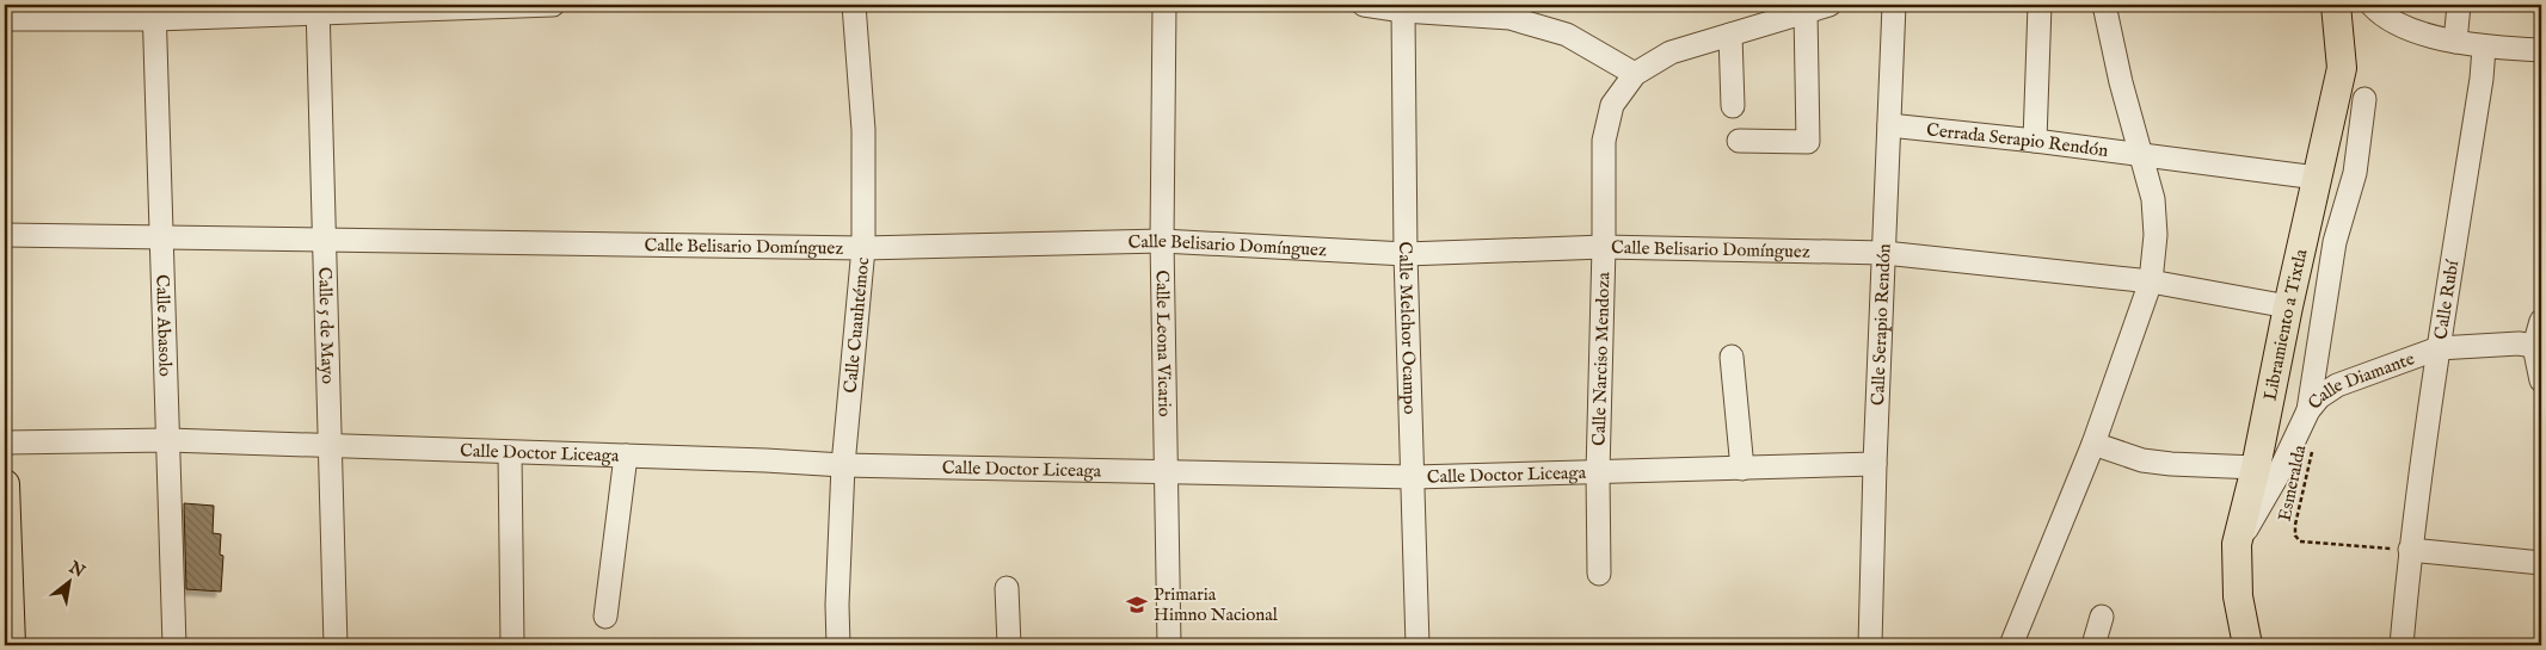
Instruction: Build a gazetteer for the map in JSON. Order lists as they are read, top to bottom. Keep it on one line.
{"streets":{"main road":["Libramiento a Tixtla"],"street":["Cerrada Serapio Rendón","Calle Belisario Domínguez","Calle Rubí","Calle Abasolo","Calle Serapio Rendón","Calle 5 de Mayo","Calle Cuauhtémoc","Calle Melchor Ocampo","Calle Leona Vicario","Calle Narciso Mendoza","Calle Diamante","Calle Doctor Liceaga"],"path":["Esmeralda"]},"crossings":[["Cerrada Serapio Rendón","Calle Serapio Rendón"],["Cerrada Serapio Rendón","Libramiento a Tixtla"],["Calle Belisario Domínguez","Calle Abasolo"],["Calle Belisario Domínguez","Calle Serapio Rendón"],["Calle Belisario Domínguez","Libramiento a Tixtla"],["Calle Belisario Domínguez","Calle 5 de Mayo"],["Calle Belisario Domínguez","Calle Cuauhtémoc"],["Calle Belisario Domínguez","Calle Melchor Ocampo"],["Calle Belisario Domínguez","Calle Leona Vicario"],["Calle Belisario Domínguez","Calle Narciso Mendoza"],["Calle Rubí","Calle Diamante"],["Calle Rubí","Esmeralda"],["Calle Abasolo","Calle Doctor Liceaga"],["Calle Serapio Rendón","Calle Doctor Liceaga"],["Libramiento a Tixtla","Calle Diamante"],["Calle 5 de Mayo","Calle Doctor Liceaga"],["Calle Cuauhtémoc","Calle Doctor Liceaga"],["Calle Melchor Ocampo","Calle Doctor Liceaga"],["Calle Leona Vicario","Calle Doctor Liceaga"],["Calle Narciso Mendoza","Calle Doctor Liceaga"]],"places":{"school or university":["Primaria Himno Nacional"]},"north":"top right"}
